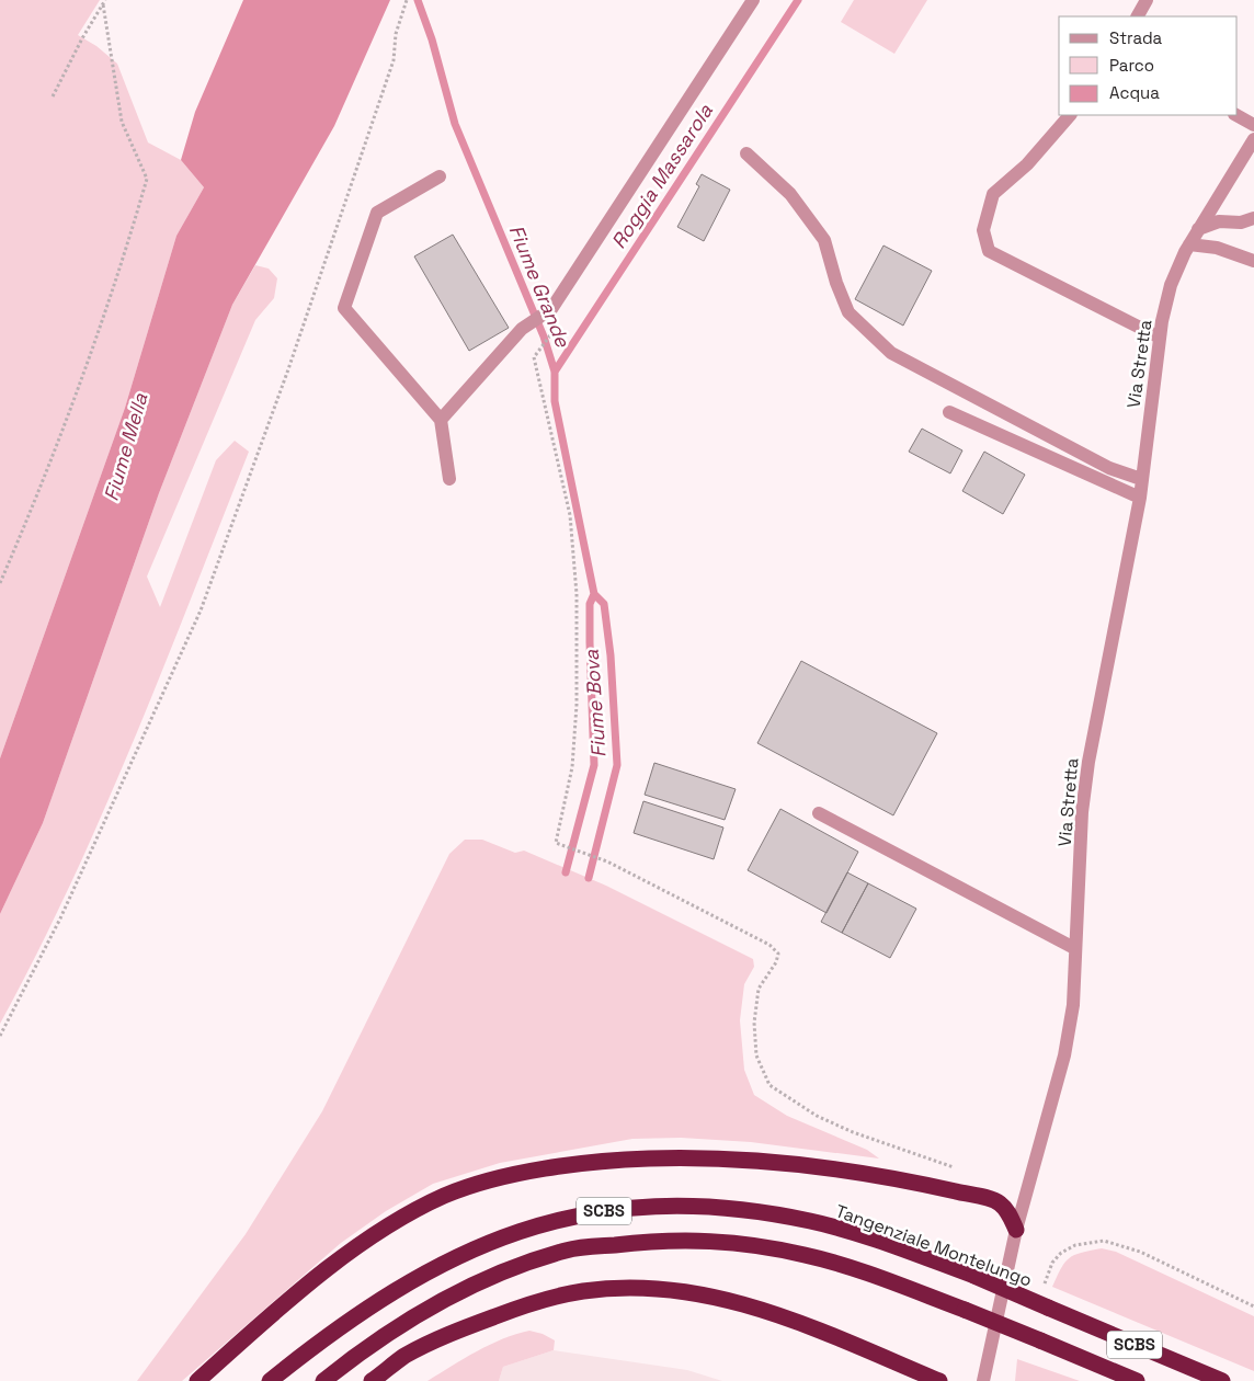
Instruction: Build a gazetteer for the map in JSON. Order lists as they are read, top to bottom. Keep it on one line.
{"streets":{"highway":["SCBS","Tangenziale Montelungo"],"street":["Via Stretta"]},"water":["Roggia Massarola","Fiume Grande","Fiume Mella","Fiume Bova"],"legend":["Strada","Parco","Acqua"]}
